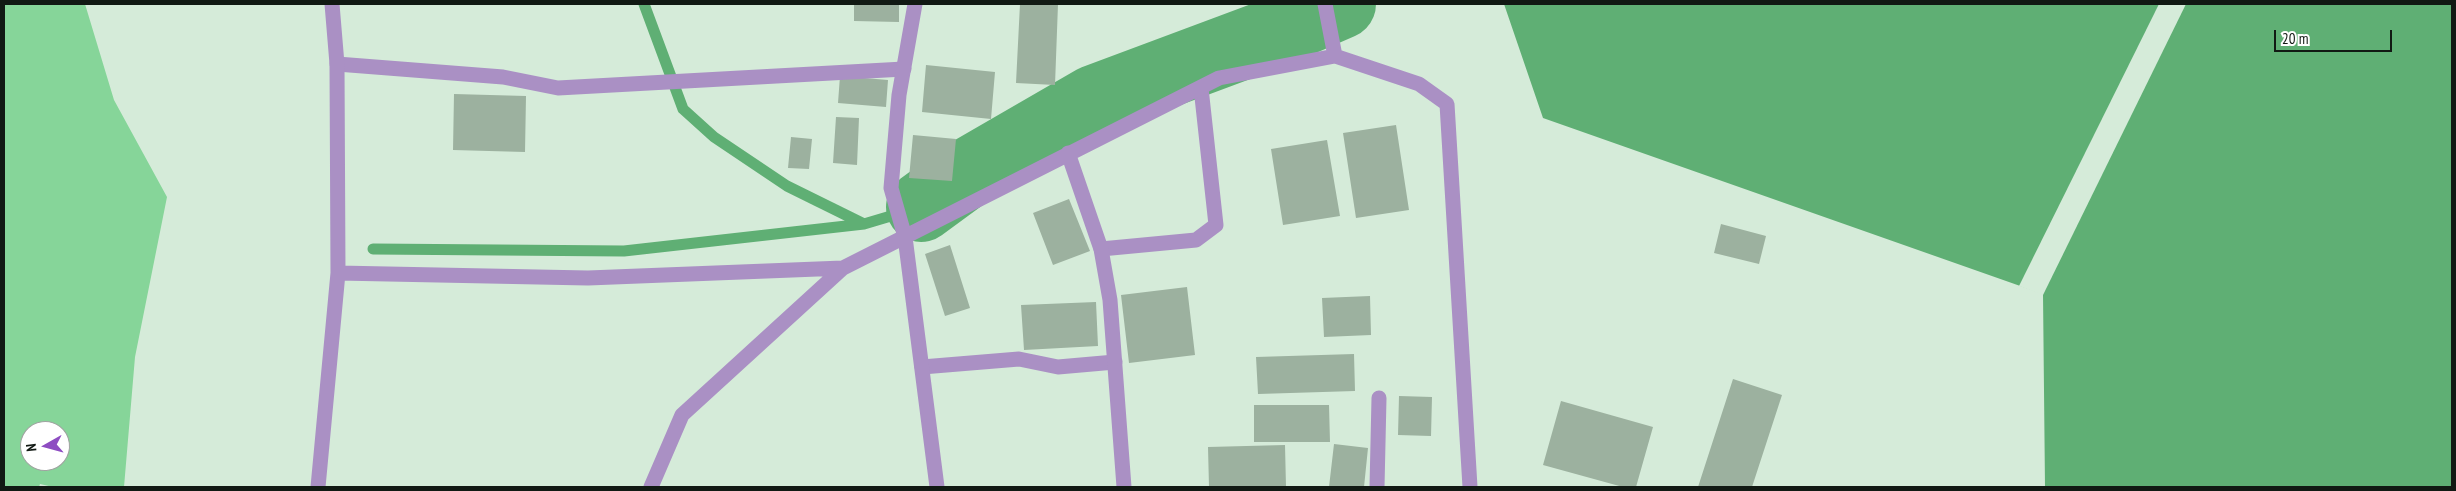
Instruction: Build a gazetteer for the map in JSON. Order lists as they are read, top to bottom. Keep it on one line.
{"scale_bar":"20 m","north":"left"}
